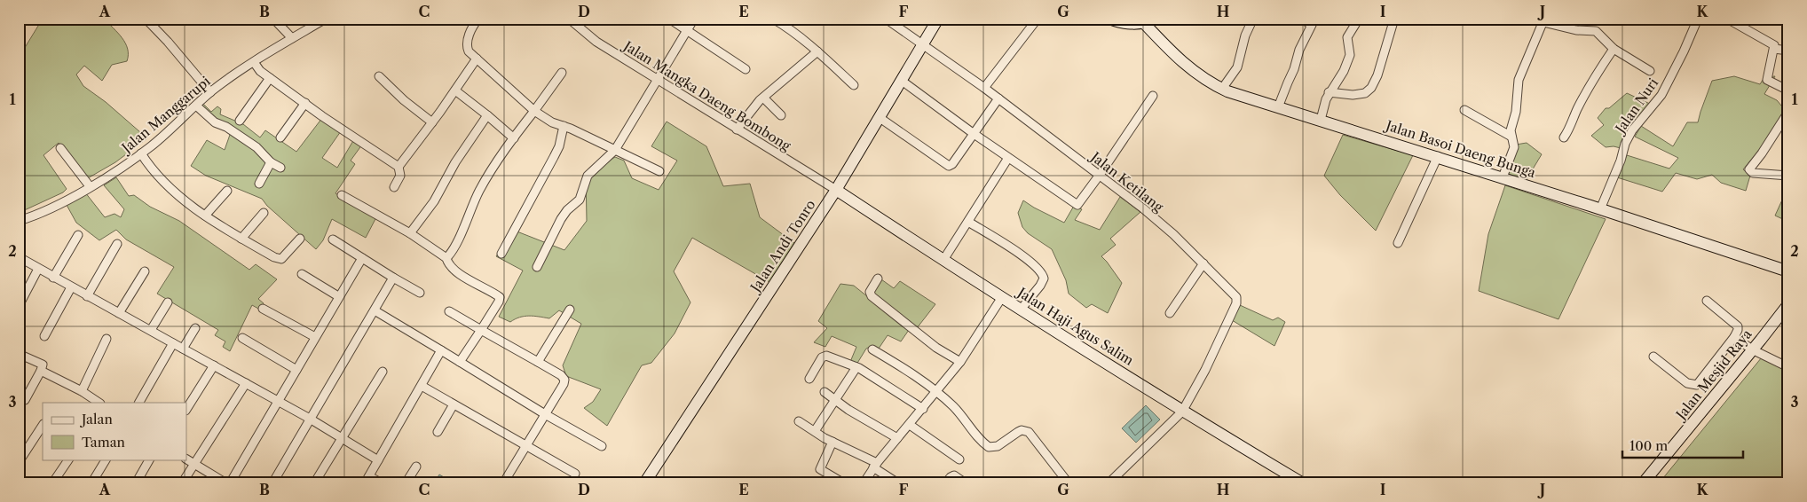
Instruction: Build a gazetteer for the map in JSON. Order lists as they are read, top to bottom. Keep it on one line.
{"streets":{"street":["Jalan Mangka Daeng Bombong","Jalan Nuri","Jalan Manggarupi","Jalan Basoi Daeng Bunga","Jalan Ketilang","Jalan Andi Tonro","Jalan Haji Agus Salim","Jalan Mesjid Raya"]},"crossings":[["Jalan Mangka Daeng Bombong","Jalan Andi Tonro"],["Jalan Mangka Daeng Bombong","Jalan Haji Agus Salim"],["Jalan Nuri","Jalan Basoi Daeng Bunga"],["Jalan Ketilang","Jalan Andi Tonro"],["Jalan Ketilang","Jalan Haji Agus Salim"],["Jalan Andi Tonro","Jalan Haji Agus Salim"]],"legend":["Jalan","Taman"],"scale_bar":"100 m","grid":{"columns":["A","B","C","D","E","F","G","H","I","J","K"],"rows":["1","2","3"]}}
